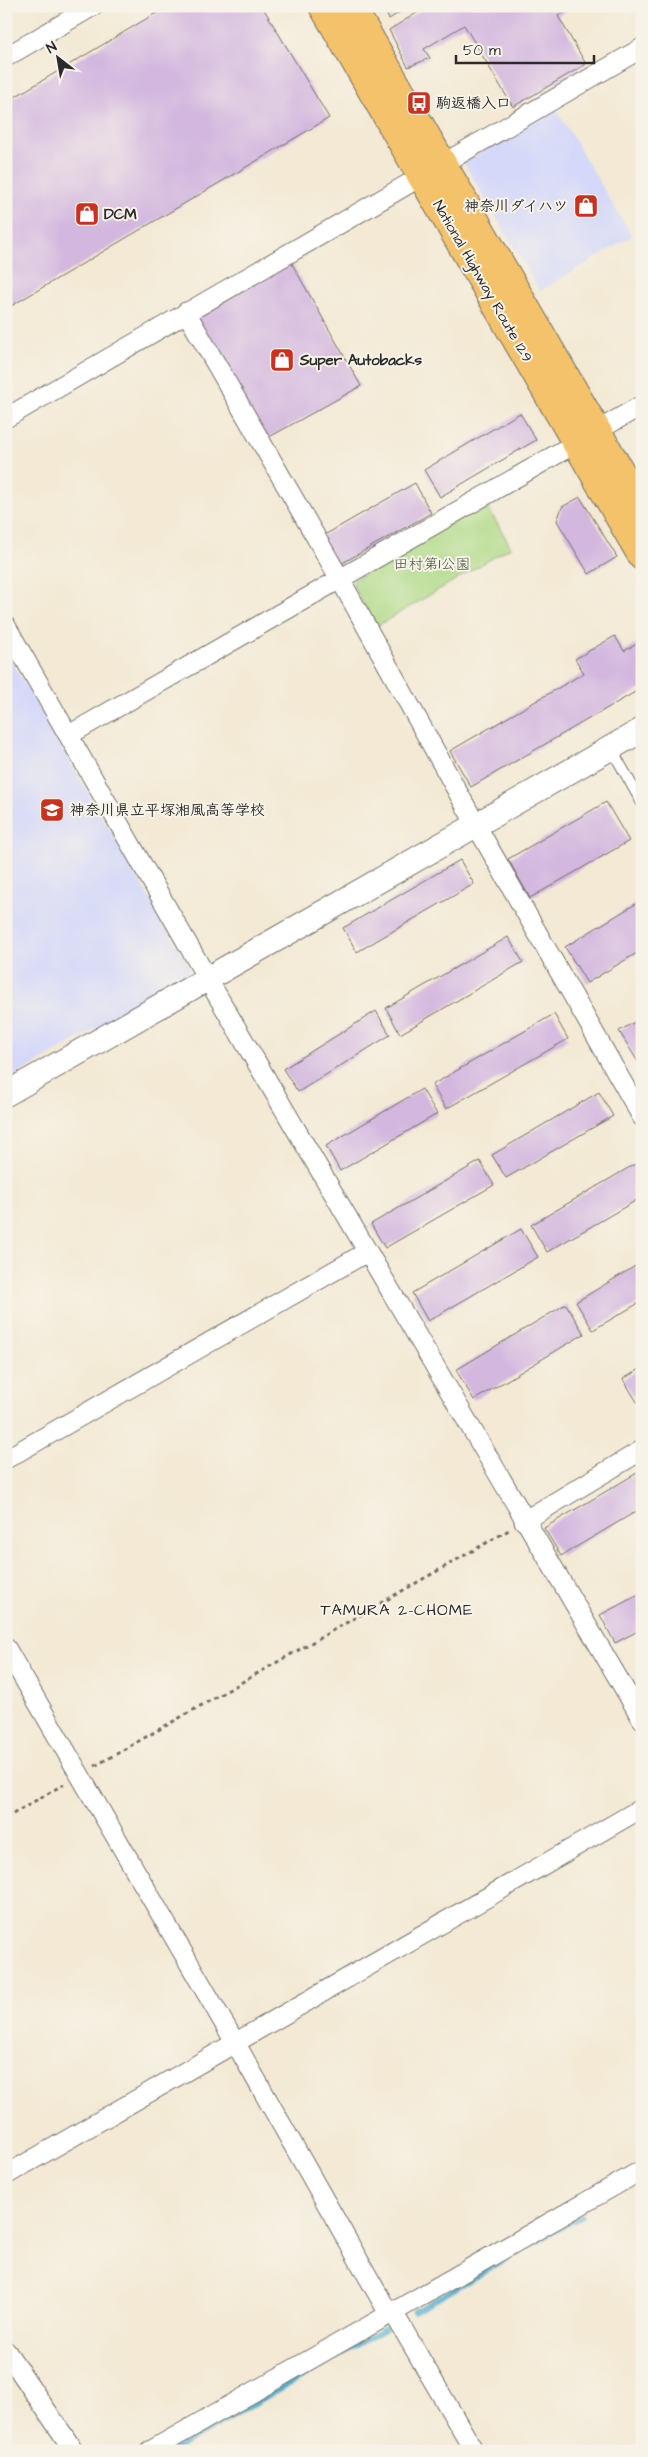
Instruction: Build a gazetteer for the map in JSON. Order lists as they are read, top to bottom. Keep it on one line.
{"streets":{"highway":["National Highway Route 129"]},"districts":["TAMURA 2-CHOME"],"parks":["田村第1公園"],"places":{"bus stop":["駒返橋入口"],"shop":["神奈川ダイハツ","DCM","Super Autobacks"],"school or university":["神奈川県立平塚湘風高等学校"]},"scale_bar":"50 m","north":"top left"}
